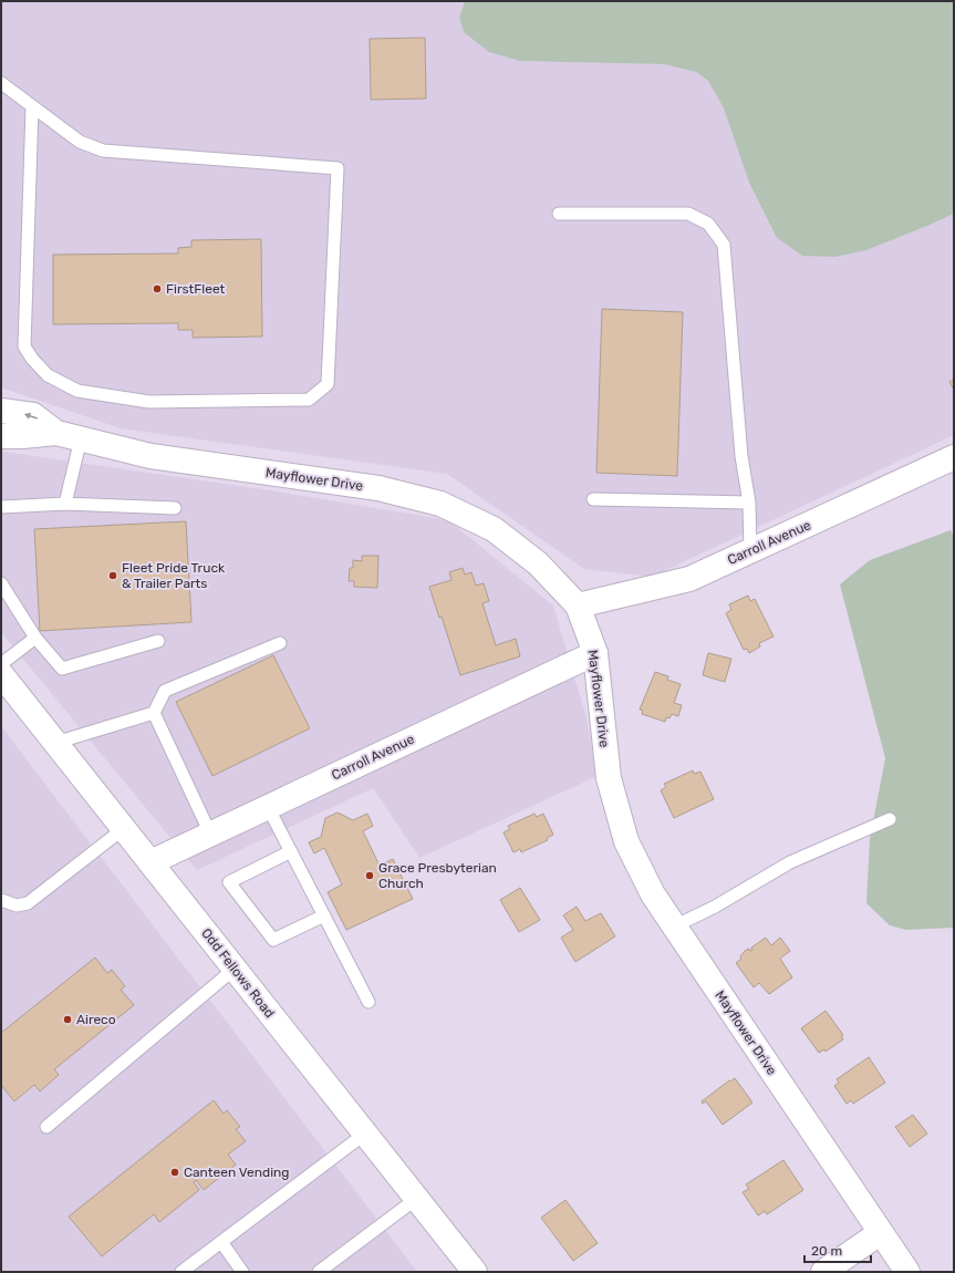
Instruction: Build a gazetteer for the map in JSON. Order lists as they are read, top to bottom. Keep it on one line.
{"streets":{"street":["Mayflower Drive","Carroll Avenue","Odd Fellows Road"]},"crossings":[["Mayflower Drive","Carroll Avenue"],["Carroll Avenue","Odd Fellows Road"]],"places":["FirstFleet","Fleet Pride Truck & Trailer Parts","Grace Presbyterian Church","Aireco","Canteen Vending"],"scale_bar":"20 m"}
